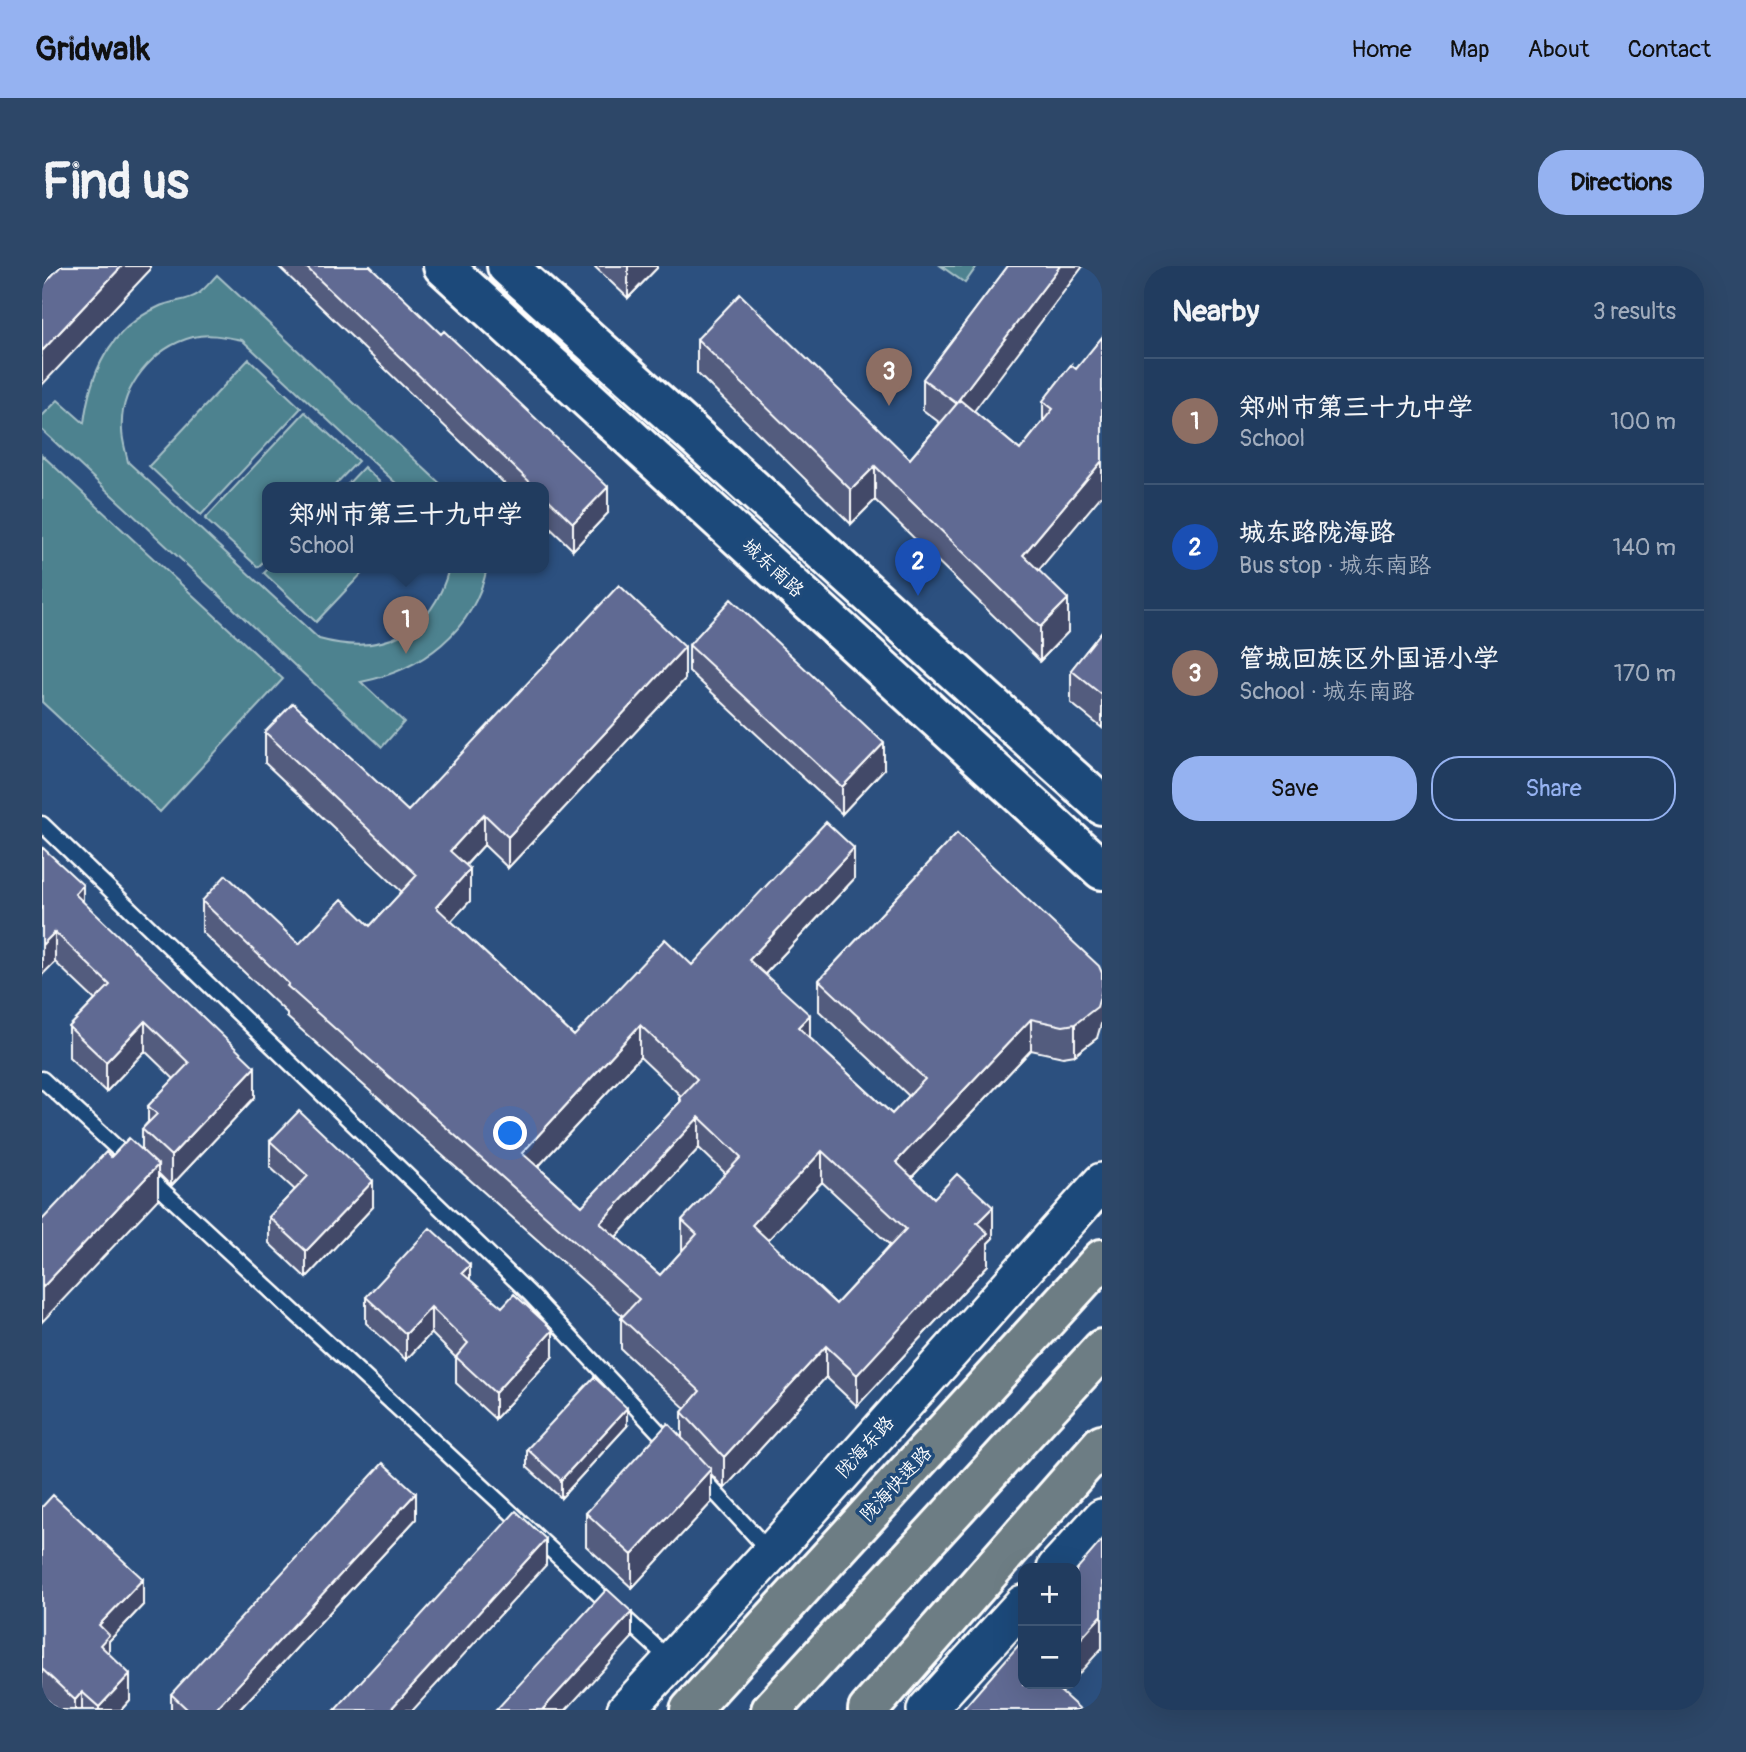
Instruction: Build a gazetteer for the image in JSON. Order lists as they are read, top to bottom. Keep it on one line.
{"streets":{"highway":["陇海快速路"],"main road":["城东南路"],"street":["陇海东路"]},"page":{"header":"Gridwalk","nav":["Home","Map","About","Contact"],"buttons":["Directions",["Save","Share"]],"title":"Find us","heading":["Nearby","3 results"],"pins":["3","2","1"],"list":[{"mark":"1","name":"郑州市第三十九中学","note":"School","value":"100 m"},{"mark":"2","name":"城东路陇海路","note":"Bus stop · 城东南路","value":"140 m"},{"mark":"3","name":"管城回族区外国语小学","note":"School · 城东南路","value":"170 m"}],"popup":["郑州市第三十九中学","School"],"map_buttons":["+","−"]}}
